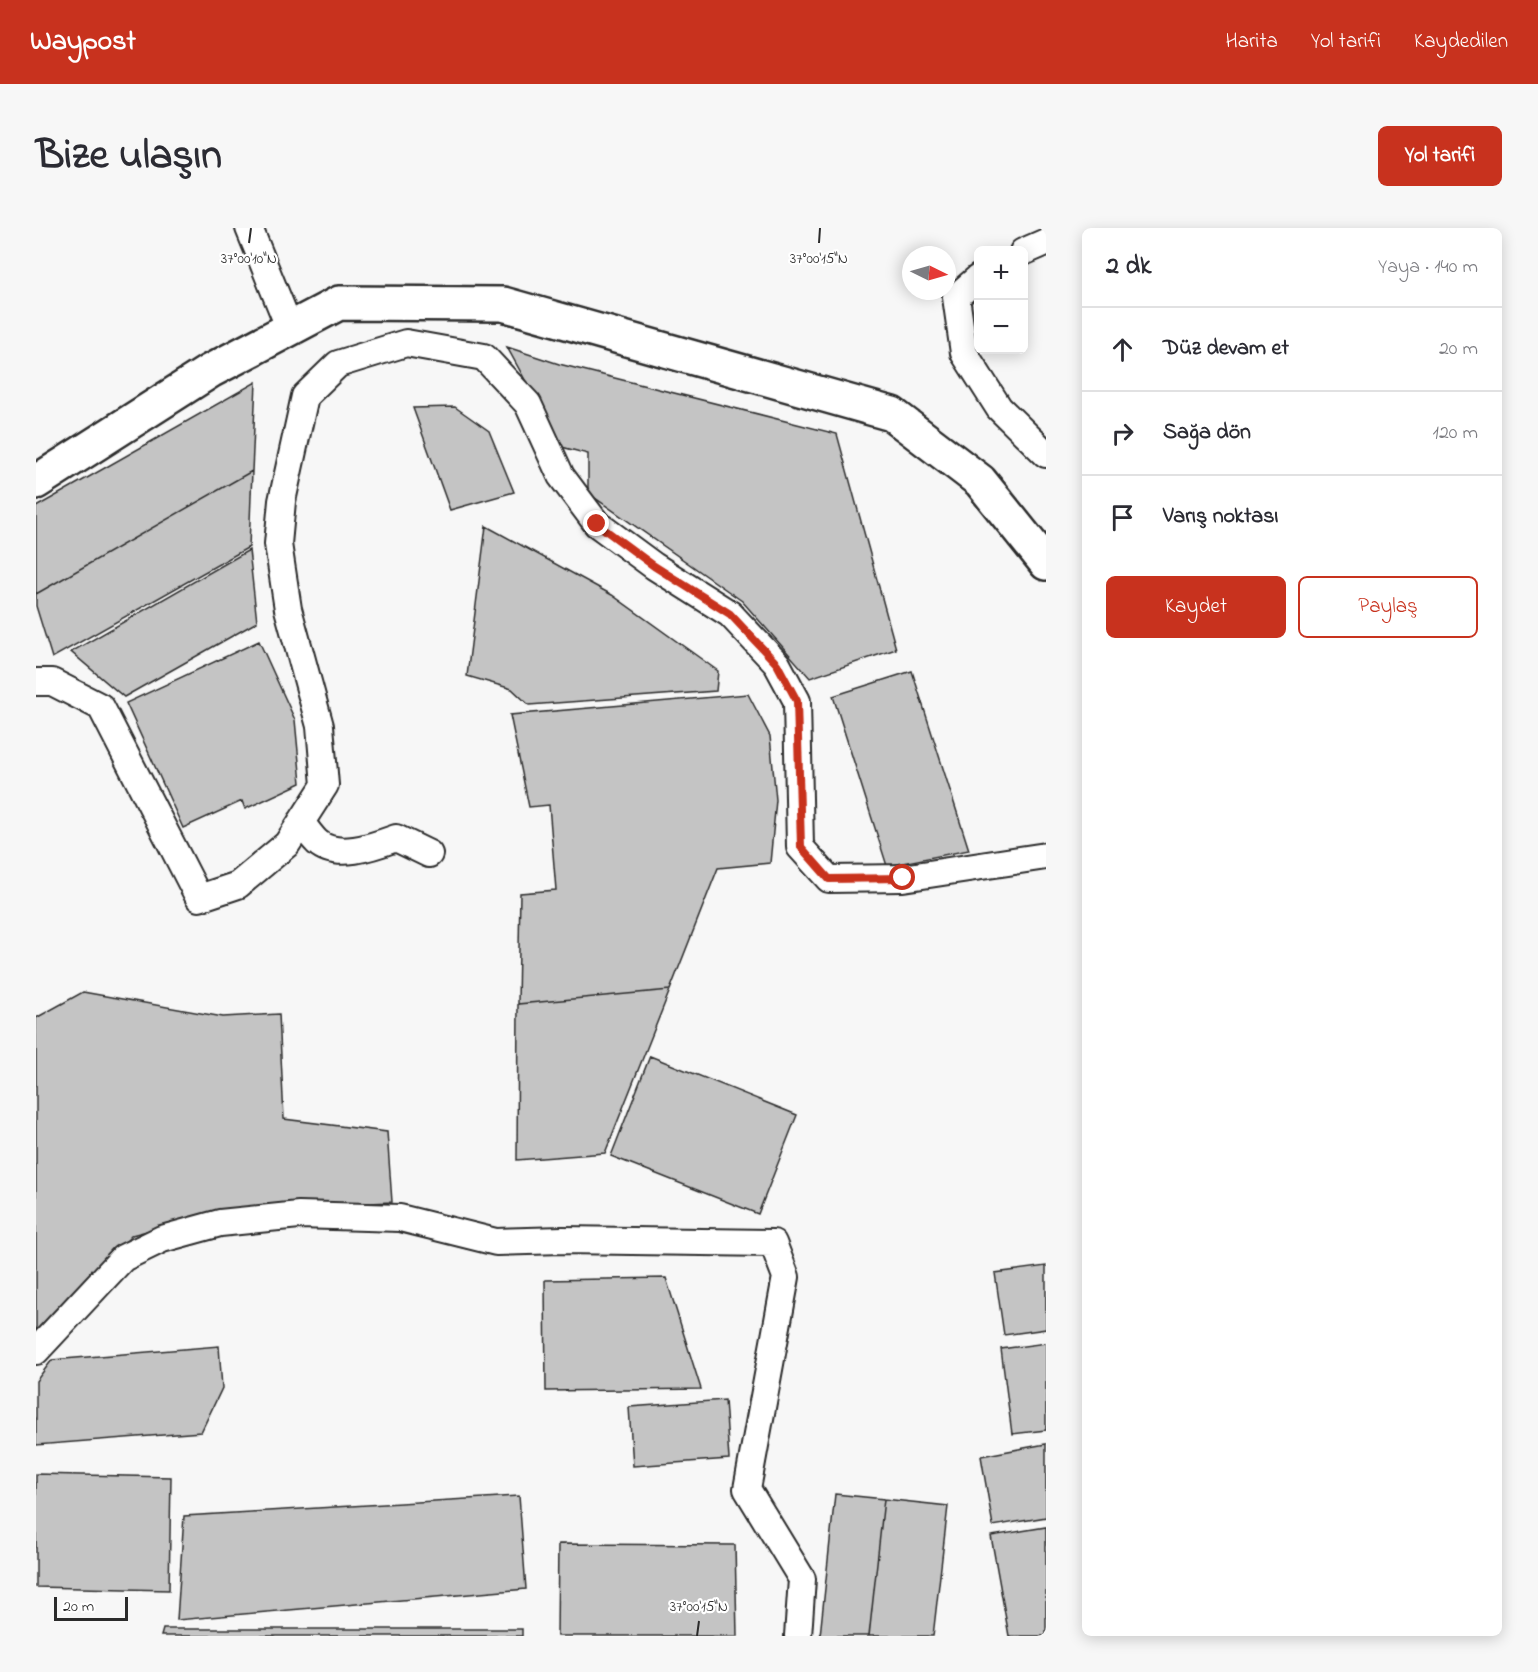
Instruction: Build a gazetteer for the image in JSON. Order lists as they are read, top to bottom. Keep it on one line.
{"scale_bar":"20 m","north":"right","page":{"header":"Waypost","nav":["Harita","Yol tarifi","Kaydedilen"],"title":"Bize ulaşın","buttons":["Yol tarifi",["Kaydet","Paylaş"]],"heading":["2 dk","Yaya · 140 m"],"map_buttons":["+","−"],"list":[["Düz devam et","20 m"],["Sağa dön","120 m"],"Varış noktası"],"scale":"20 m"},"coordinates":["37°00'10\"N","37°00'15\"N"]}
